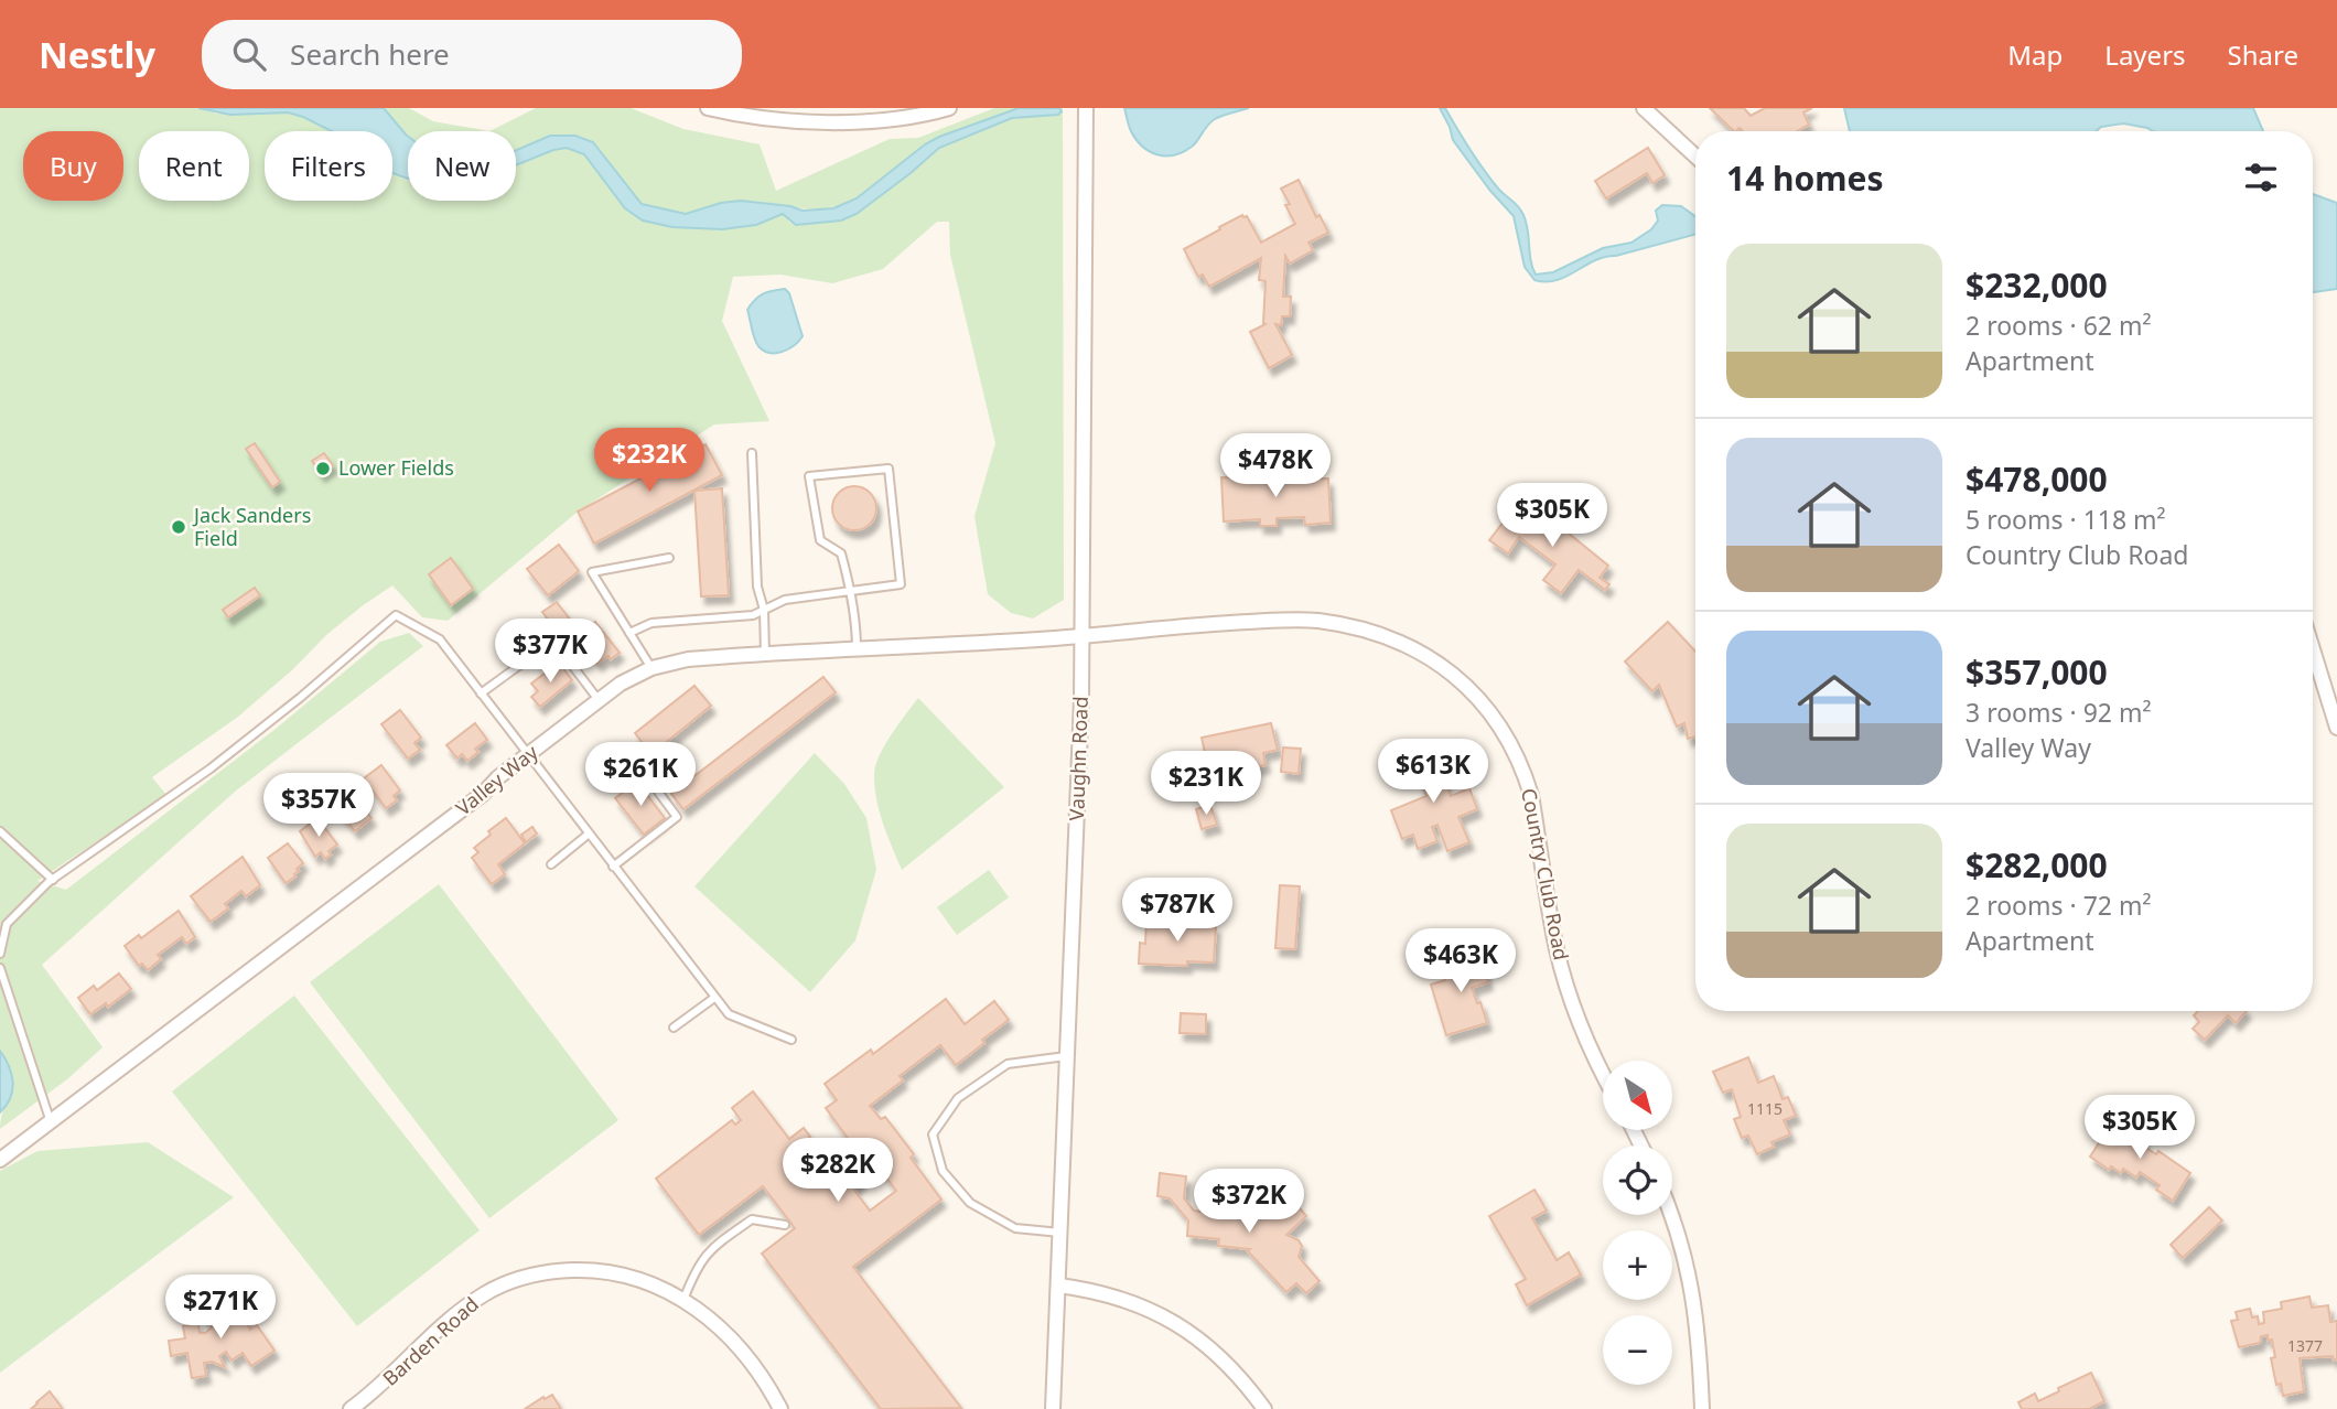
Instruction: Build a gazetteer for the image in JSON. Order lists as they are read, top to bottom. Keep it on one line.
{"streets":{"street":["Vaughn Road","Valley Way","Country Club Road","Barden Road"]},"crossings":[["Vaughn Road","Valley Way"],["Vaughn Road","Country Club Road"],["Valley Way","Country Club Road"]],"places":["Lower Fields","Jack Sanders Field"],"house_numbers":["1115","1377"],"north":"bottom right","page":{"header":"Nestly","search":"Search here","nav":["Map","Layers","Share"],"chip":["Buy","Rent","Filters","New"],"heading":"14 homes","list":[{"name":"$232,000","note":"2 rooms · 62 m² · Apartment"},{"name":"$478,000","note":"5 rooms · 118 m² · Country Club Road"},{"name":"$357,000","note":"3 rooms · 92 m² · Valley Way"},{"name":"$282,000","note":"2 rooms · 72 m² · Apartment"}],"price":["$232K","$478K","$305K","$377K","$613K","$261K","$231K","$357K","$787K","$463K","$305K","$282K","$372K","$271K"],"map_buttons":["+","−"]}}
